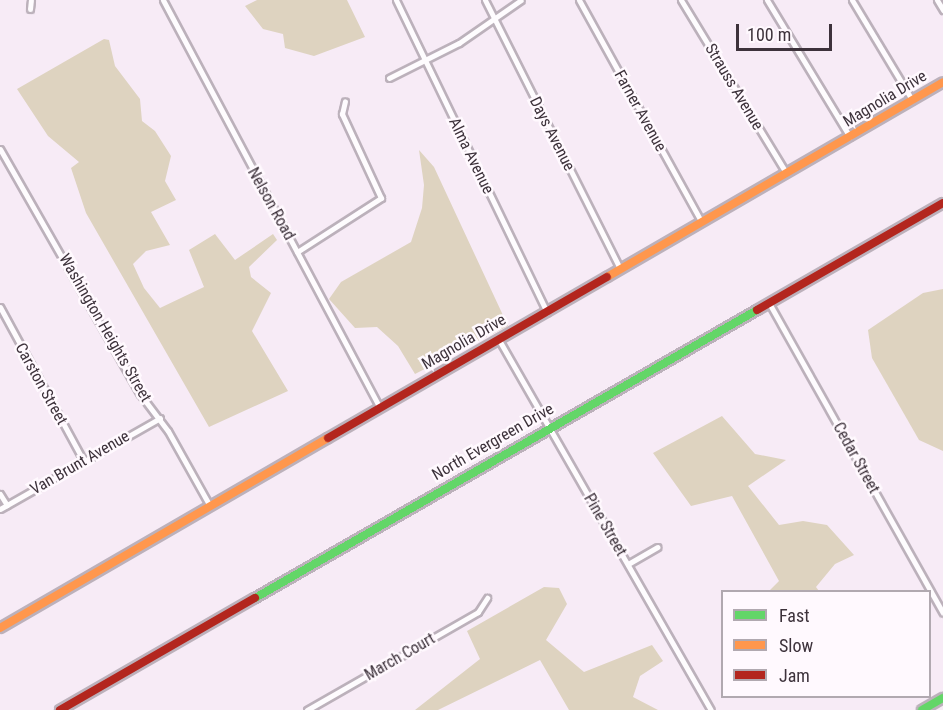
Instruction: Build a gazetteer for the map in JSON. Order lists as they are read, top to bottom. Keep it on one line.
{"streets":{"street":["Strauss Avenue","Magnolia Drive","Farner Avenue","Days Avenue","Alma Avenue","Nelson Road","Washington Heights Street","Carston Street","North Evergreen Drive","Cedar Street","Van Brunt Avenue","Pine Street","March Court"]},"crossings":[["Strauss Avenue","Magnolia Drive"],["Magnolia Drive","Farner Avenue"],["Magnolia Drive","Days Avenue"],["Magnolia Drive","Alma Avenue"],["Magnolia Drive","Nelson Road"],["Magnolia Drive","Washington Heights Street"],["Magnolia Drive","Pine Street"],["Washington Heights Street","Van Brunt Avenue"],["Carston Street","Van Brunt Avenue"],["North Evergreen Drive","Cedar Street"],["North Evergreen Drive","Pine Street"]],"legend":["Fast","Slow","Jam"],"scale_bar":"100 m"}
